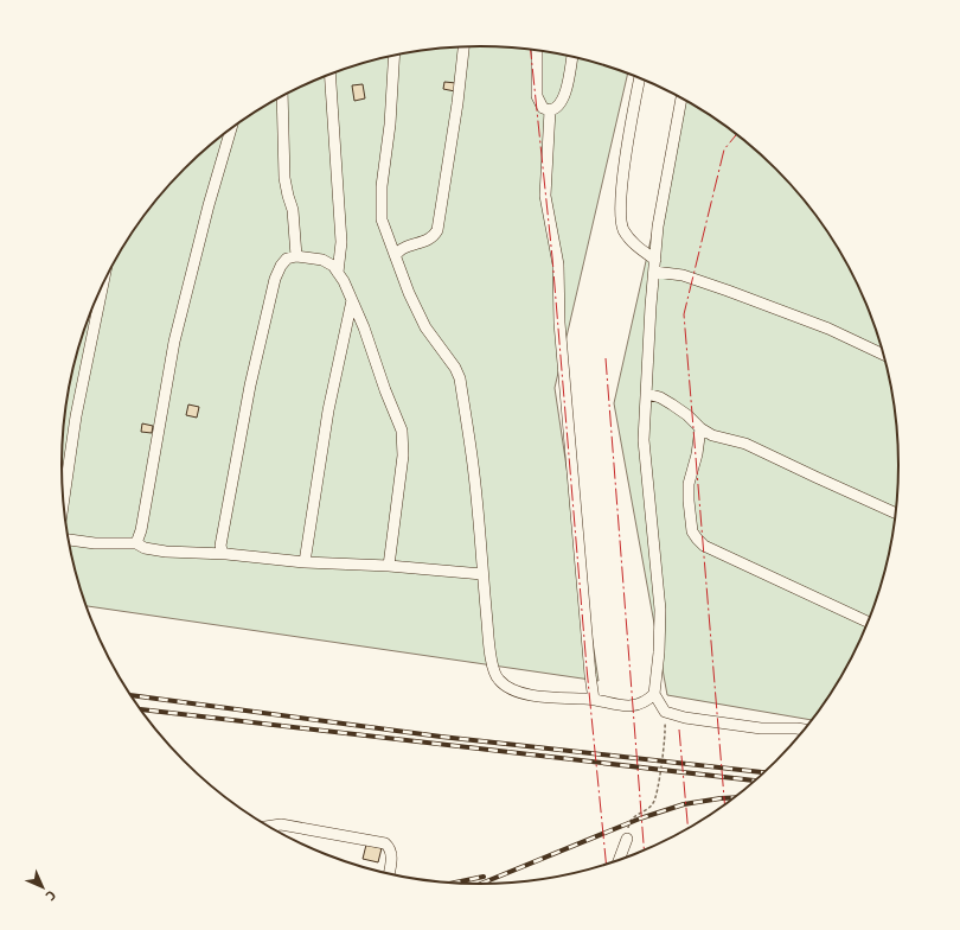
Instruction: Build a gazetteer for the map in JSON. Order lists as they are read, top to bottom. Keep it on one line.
{"north":"bottom right"}
